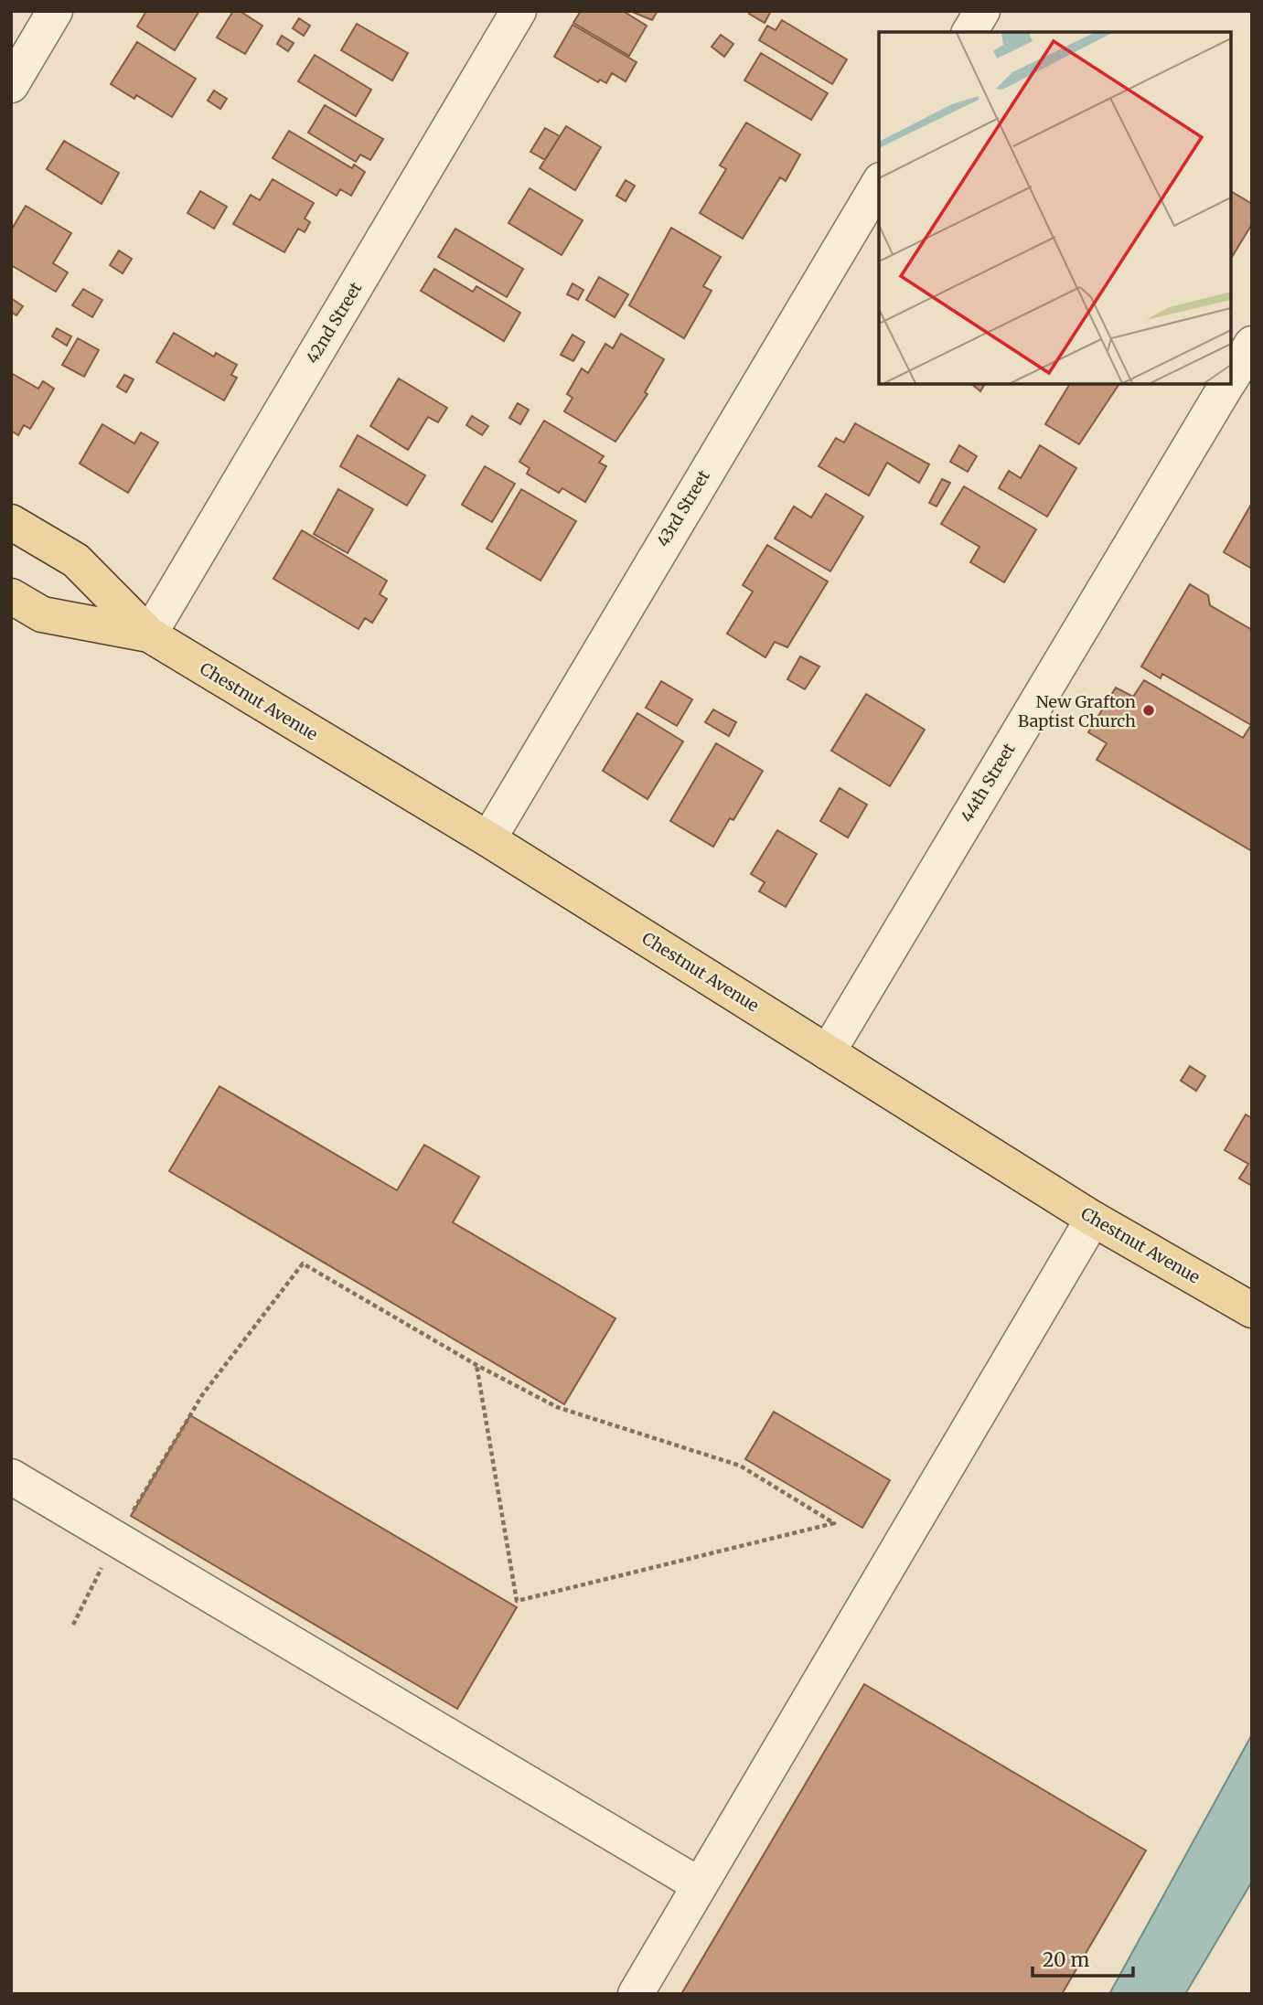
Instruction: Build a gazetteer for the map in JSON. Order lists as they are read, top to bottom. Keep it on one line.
{"streets":{"main road":["Chestnut Avenue"],"street":["42nd Street","43rd Street","44th Street"]},"crossings":[["42nd Street","Chestnut Avenue"],["43rd Street","Chestnut Avenue"],["Chestnut Avenue","44th Street"]],"places":["New Grafton Baptist Church"],"scale_bar":"20 m"}
